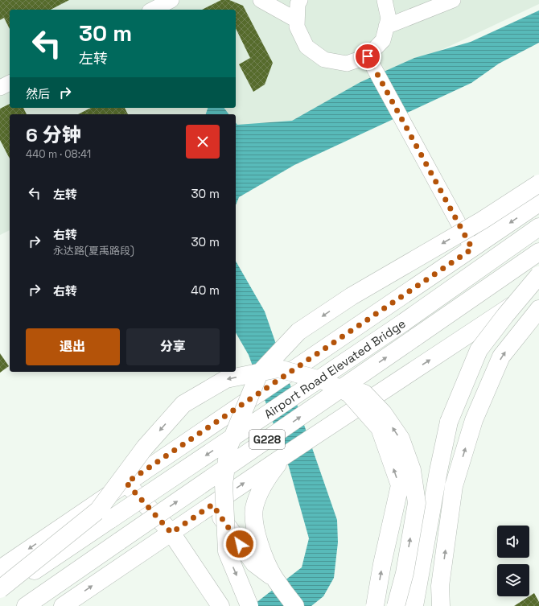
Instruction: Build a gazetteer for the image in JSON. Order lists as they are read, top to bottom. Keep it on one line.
{"streets":{"main road":["Airport Road Elevated Bridge","G228"]},"page":{"turn":["30 m","左转"],"then":"然后","heading":["6 分钟","440 m · 08:41"],"list":[{"name":"左转","value":"30 m"},{"name":"右转","note":"永达路(夏禹路段)","value":"30 m"},{"name":"右转","value":"40 m"}],"buttons":["退出","分享"]}}
